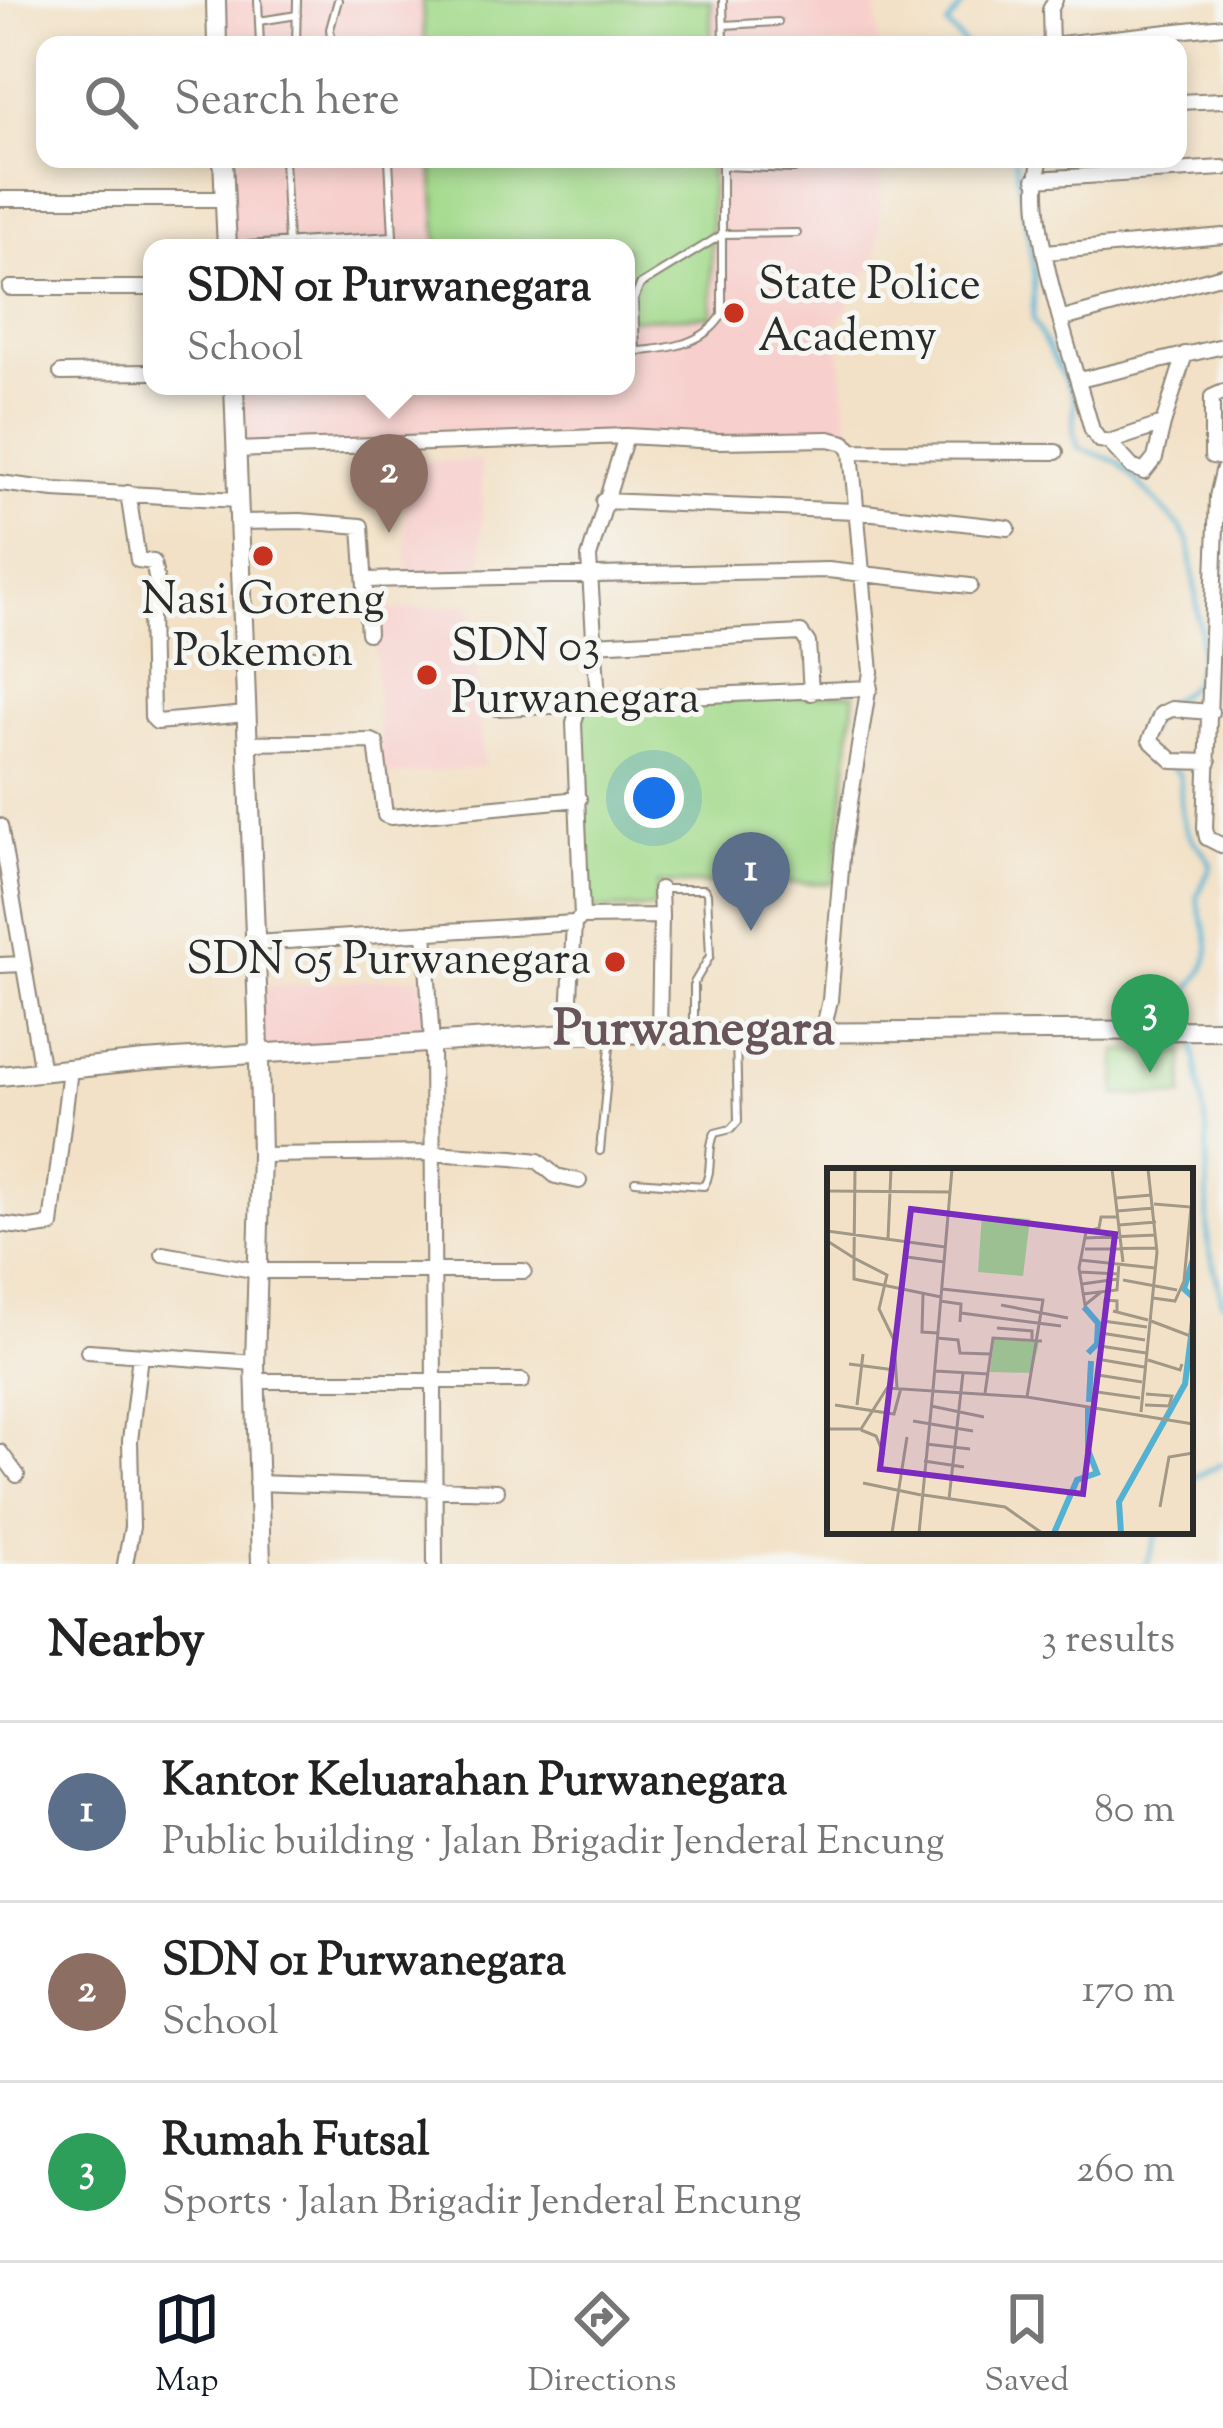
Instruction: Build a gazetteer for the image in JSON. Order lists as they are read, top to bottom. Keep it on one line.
{"districts":["Purwanegara"],"places":["State Police Academy","Nasi Goreng Pokemon","SDN 03 Purwanegara","SDN 05 Purwanegara"],"page":{"search":"Search here","popup":["SDN 01 Purwanegara","School"],"pins":["2","1","3"],"heading":["Nearby","3 results"],"list":[{"mark":"1","name":"Kantor Keluarahan Purwanegara","note":"Public building · Jalan Brigadir Jenderal Encung","value":"80 m"},{"mark":"2","name":"SDN 01 Purwanegara","note":"School","value":"170 m"},{"mark":"3","name":"Rumah Futsal","note":"Sports · Jalan Brigadir Jenderal Encung","value":"260 m"}],"nav":["Map","Directions","Saved"]}}
